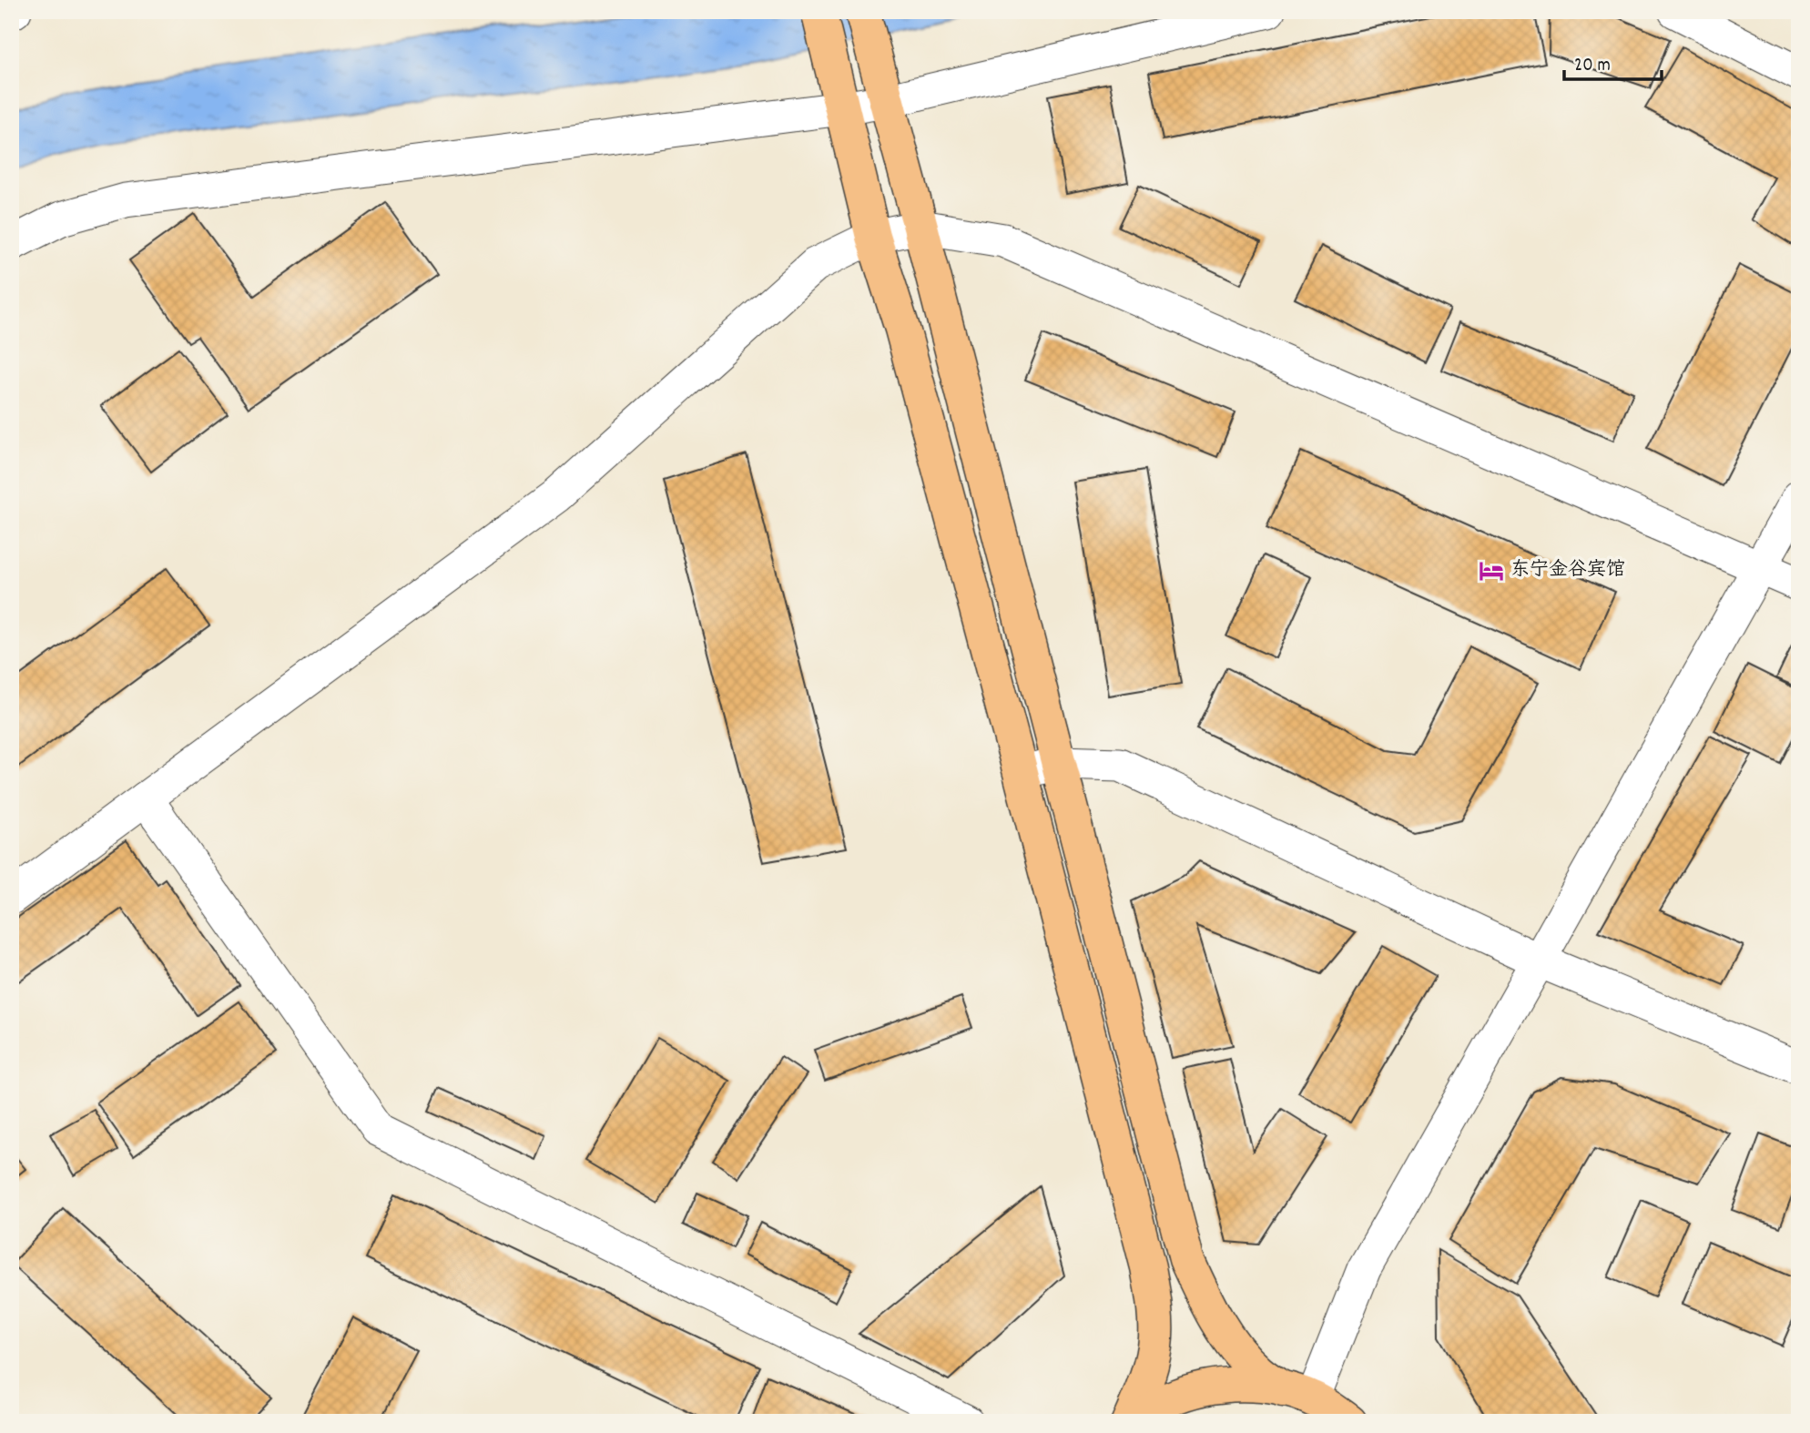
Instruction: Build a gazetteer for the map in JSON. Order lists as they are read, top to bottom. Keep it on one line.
{"places":{"hotel":["东宁金谷宾馆"]},"scale_bar":"20 m"}
